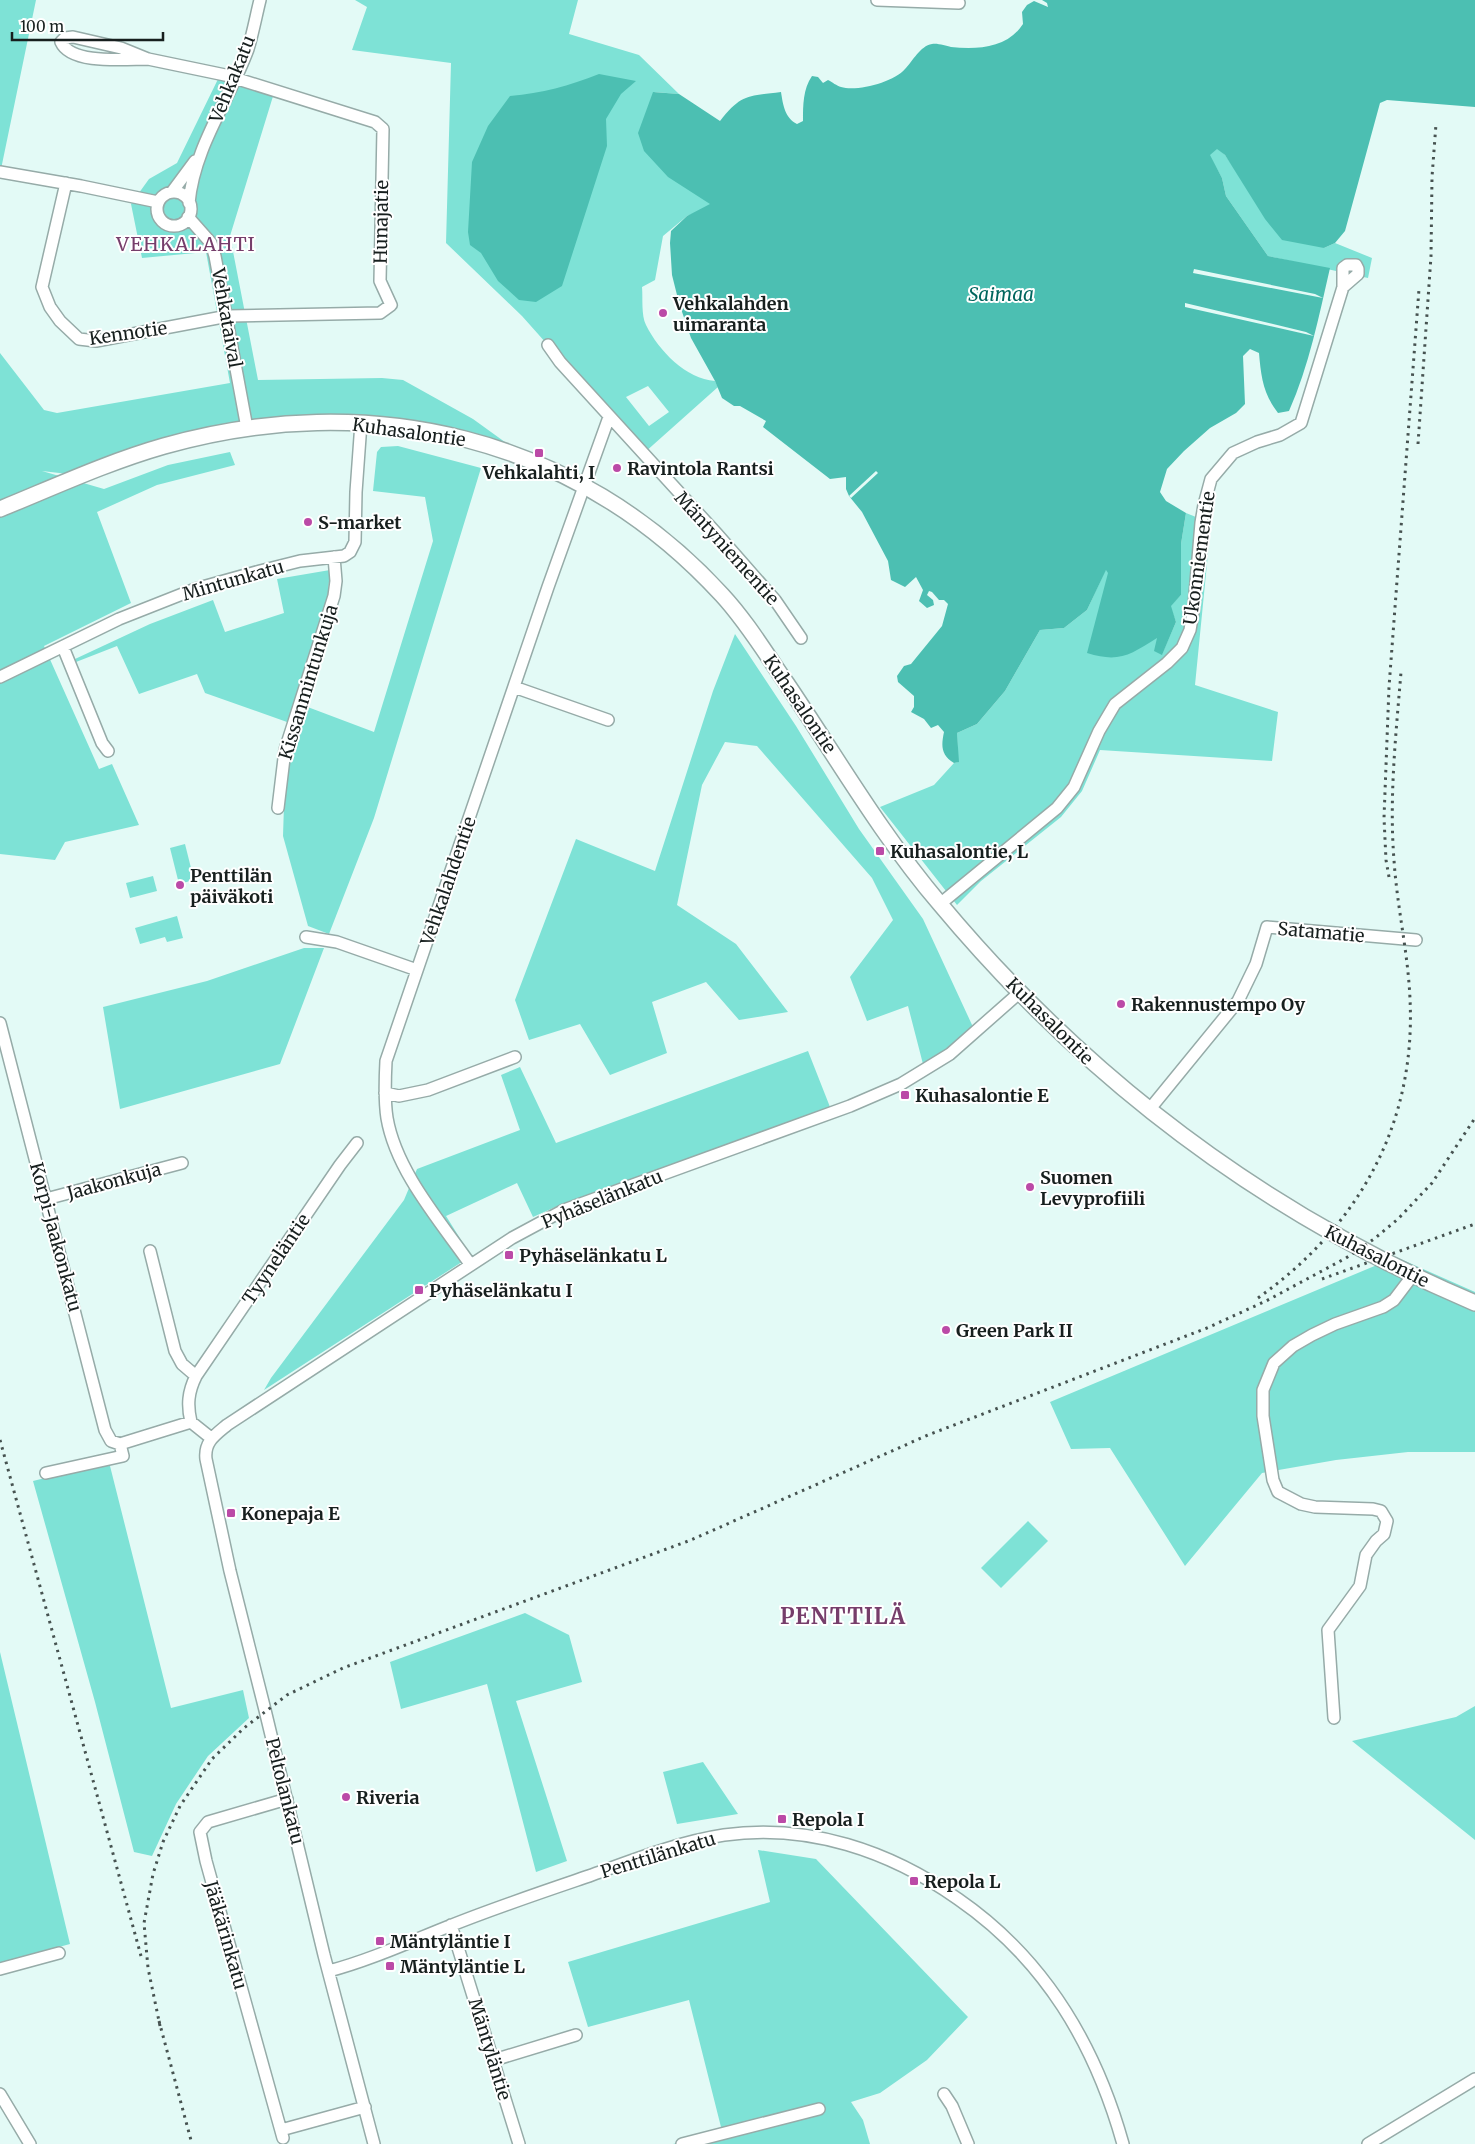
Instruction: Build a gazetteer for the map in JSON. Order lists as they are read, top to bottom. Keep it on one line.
{"streets":{"main road":["Kuhasalontie"],"street":["Vehkakatu","Hunajatie","Vehkataival","Kennotie","Mäntyniementie","Ukonniementie","Mintunkatu","Kissanmintunkuja","Vehkalahdentie","Satamatie","Jaakonkuja","Pyhäselänkatu","Korpi-Jaakonkatu","Tyyneläntie","Peltolankatu","Penttilänkatu","Jääkärinkatu","Mäntyläntie"]},"crossings":[["Vehkakatu","Hunajatie"],["Vehkakatu","Vehkataival"],["Hunajatie","Vehkataival"],["Hunajatie","Kennotie"],["Vehkataival","Kennotie"],["Vehkataival","Kuhasalontie"],["Kuhasalontie","Ukonniementie"],["Kuhasalontie","Mintunkatu"],["Kuhasalontie","Vehkalahdentie"],["Kuhasalontie","Satamatie"],["Kuhasalontie","Pyhäselänkatu"],["Mäntyniementie","Vehkalahdentie"],["Mintunkatu","Kissanmintunkuja"],["Vehkalahdentie","Pyhäselänkatu"],["Jaakonkuja","Korpi-Jaakonkatu"],["Pyhäselänkatu","Peltolankatu"],["Peltolankatu","Penttilänkatu"],["Peltolankatu","Jääkärinkatu"],["Penttilänkatu","Mäntyläntie"]],"districts":["VEHKALAHTI","PENTTILÄ"],"water":["Saimaa"],"places":{"other":["Vehkalahden uimaranta","Ravintola Rantsi","S-market","Penttilän päiväkoti","Rakennustempo Oy","Suomen Levyprofiili","Green Park II","Riveria"],"transit":["Vehkalahti, I","Kuhasalontie, L","Kuhasalontie E","Pyhäselänkatu L","Pyhäselänkatu I","Konepaja E","Repola I","Repola L","Mäntyläntie I","Mäntyläntie L"]},"scale_bar":"100 m"}
